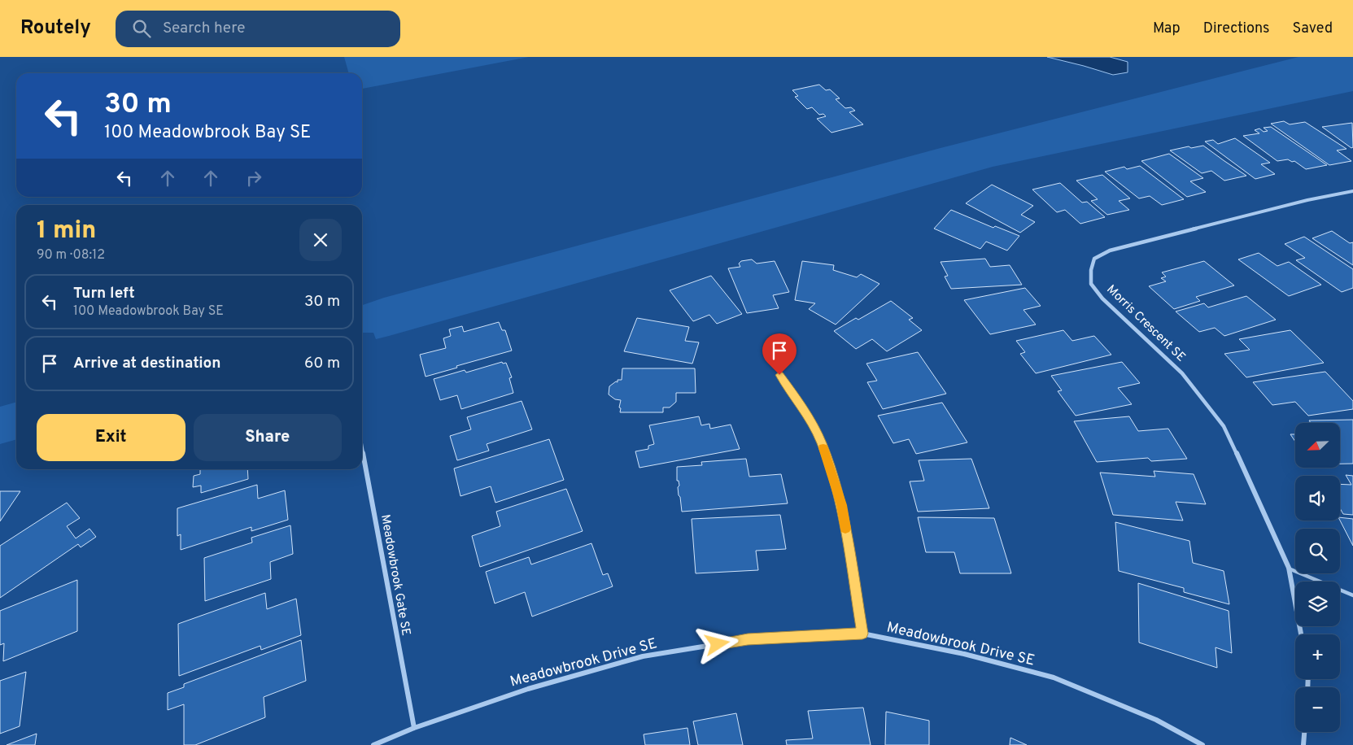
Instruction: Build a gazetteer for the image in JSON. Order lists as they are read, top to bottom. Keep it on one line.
{"streets":{"street":["Morris Crescent SE","Meadowbrook Gate SE","Meadowbrook Drive SE"]},"crossings":[["Meadowbrook Gate SE","Meadowbrook Drive SE"]],"north":"bottom left","page":{"header":"Routely","search":"Search here","nav":["Map","Directions","Saved"],"turn":["30 m","100 Meadowbrook Bay SE"],"heading":["1 min","90 m · 08:12"],"list":[{"name":"Turn left","note":"100 Meadowbrook Bay SE","value":"30 m"},{"name":"Arrive at destination","value":"60 m"}],"buttons":["Exit","Share"],"map_buttons":["+","−"]}}
